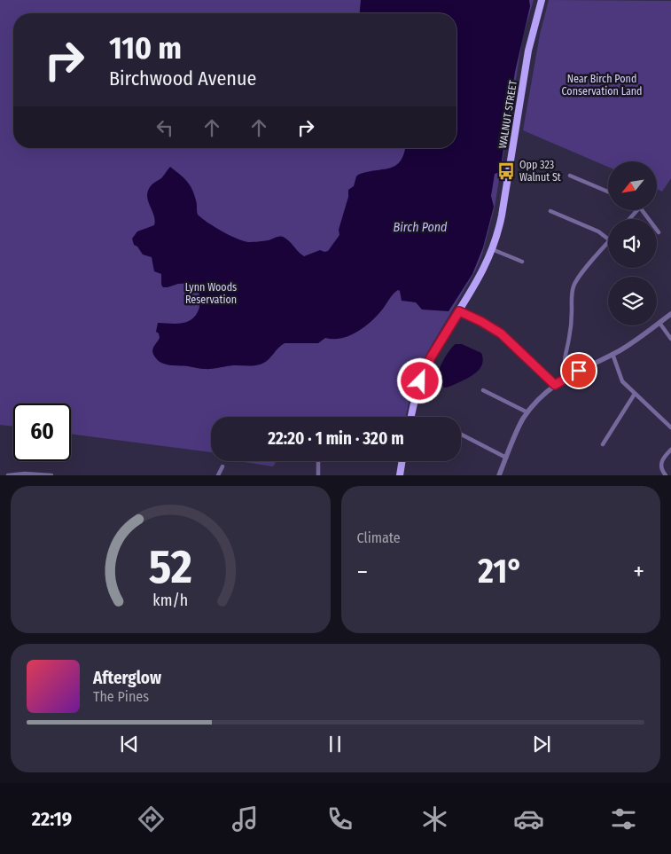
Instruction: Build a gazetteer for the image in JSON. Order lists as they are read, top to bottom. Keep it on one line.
{"streets":{"main road":["WALNUT STREET"]},"water":["Birch Pond"],"parks":["Near Birch Pond Conservation Land","Lynn Woods Reservation"],"places":{"bus stop":["Opp 323 Walnut St"]},"north":"bottom left","page":{"turn":["110 m","Birchwood Avenue"],"limit":"60","trip":"22:20 · 1 min · 320 m","tile":"Climate","heat":["−","21°","+"],"song":["Afterglow","The Pines"],"tabs":"22:19","gauge":["52","km/h"]}}
